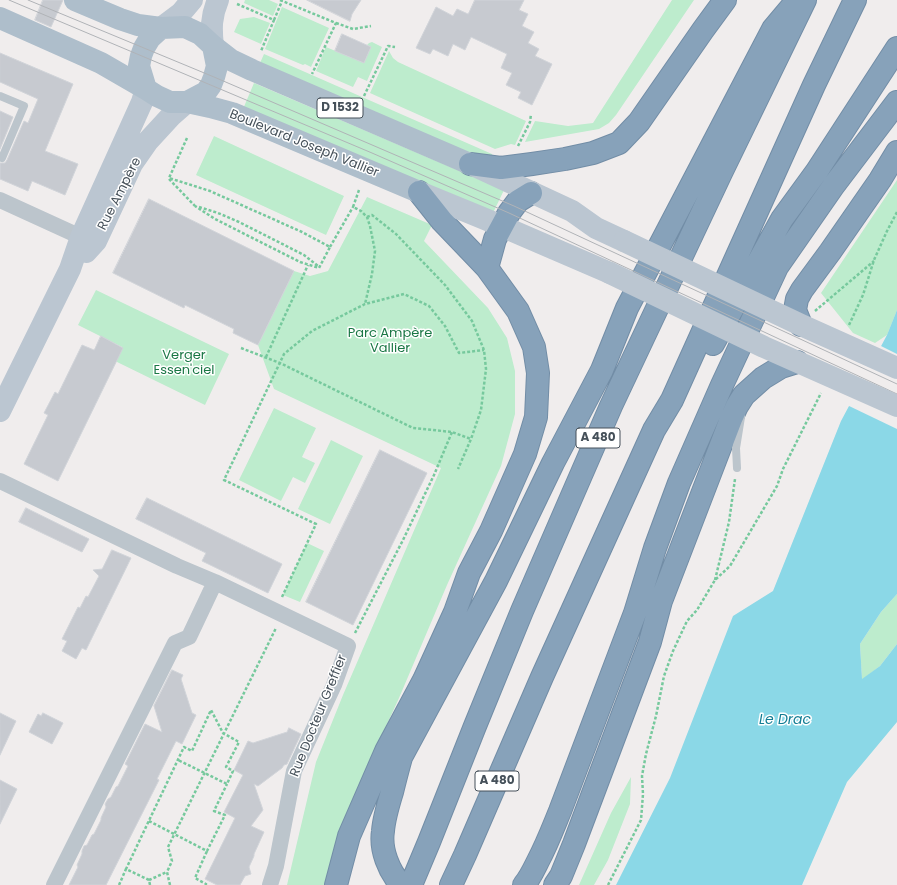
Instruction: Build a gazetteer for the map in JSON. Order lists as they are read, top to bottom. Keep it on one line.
{"streets":{"highway":["A 480"],"main road":["D 1532","Boulevard Joseph Vallier","Rue Ampère"],"street":["Rue Docteur Greffier"]},"crossings":[["D 1532","Boulevard Joseph Vallier"],["D 1532","Rue Ampère"],["Boulevard Joseph Vallier","Rue Ampère"]],"water":["Le Drac"],"parks":["Parc Ampère Vallier","Verger Essen'ciel"]}
